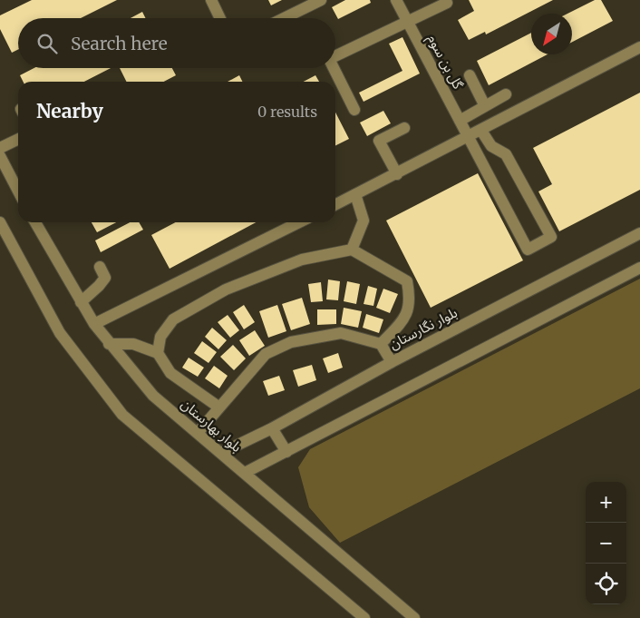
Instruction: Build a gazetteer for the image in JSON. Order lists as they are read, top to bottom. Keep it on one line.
{"streets":{"street":["گل بن سوم","بلوار نگارستان","بلوار بهارستان"]},"crossings":[["بلوار نگارستان","بلوار بهارستان"]],"north":"bottom left","page":{"search":"Search here","heading":["Nearby","0 results"],"map_buttons":["+","−"]}}
